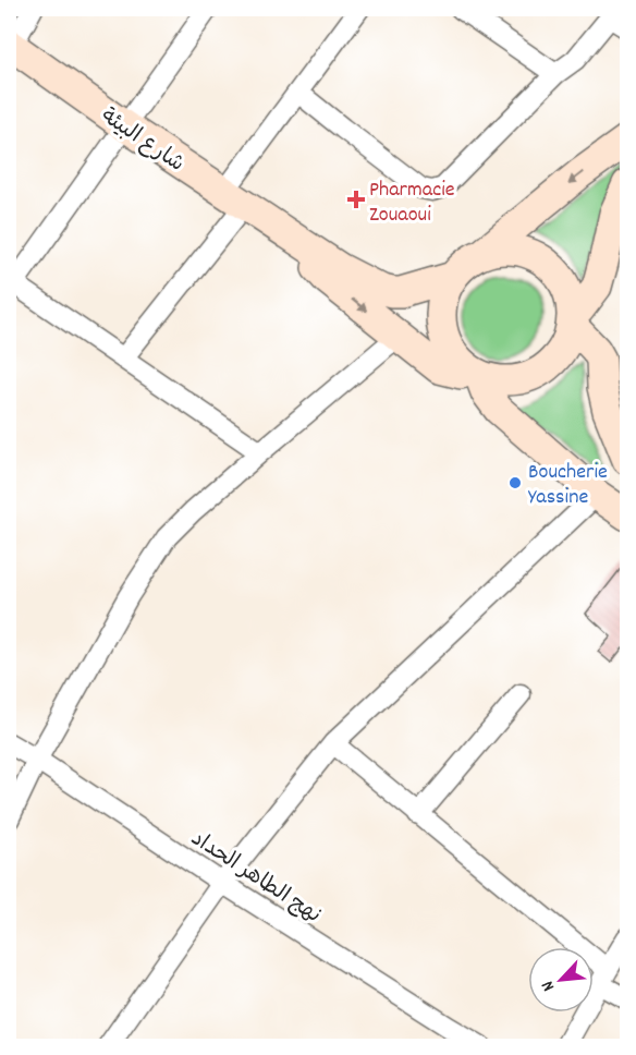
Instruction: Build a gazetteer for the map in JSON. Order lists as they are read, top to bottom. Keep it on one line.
{"streets":{"street":["شارع البيئة","نهج الطاهر الحداد"]},"places":{"health":["Pharmacie Zouaoui"],"other":["Boucherie Yassine"]},"north":"bottom left"}
